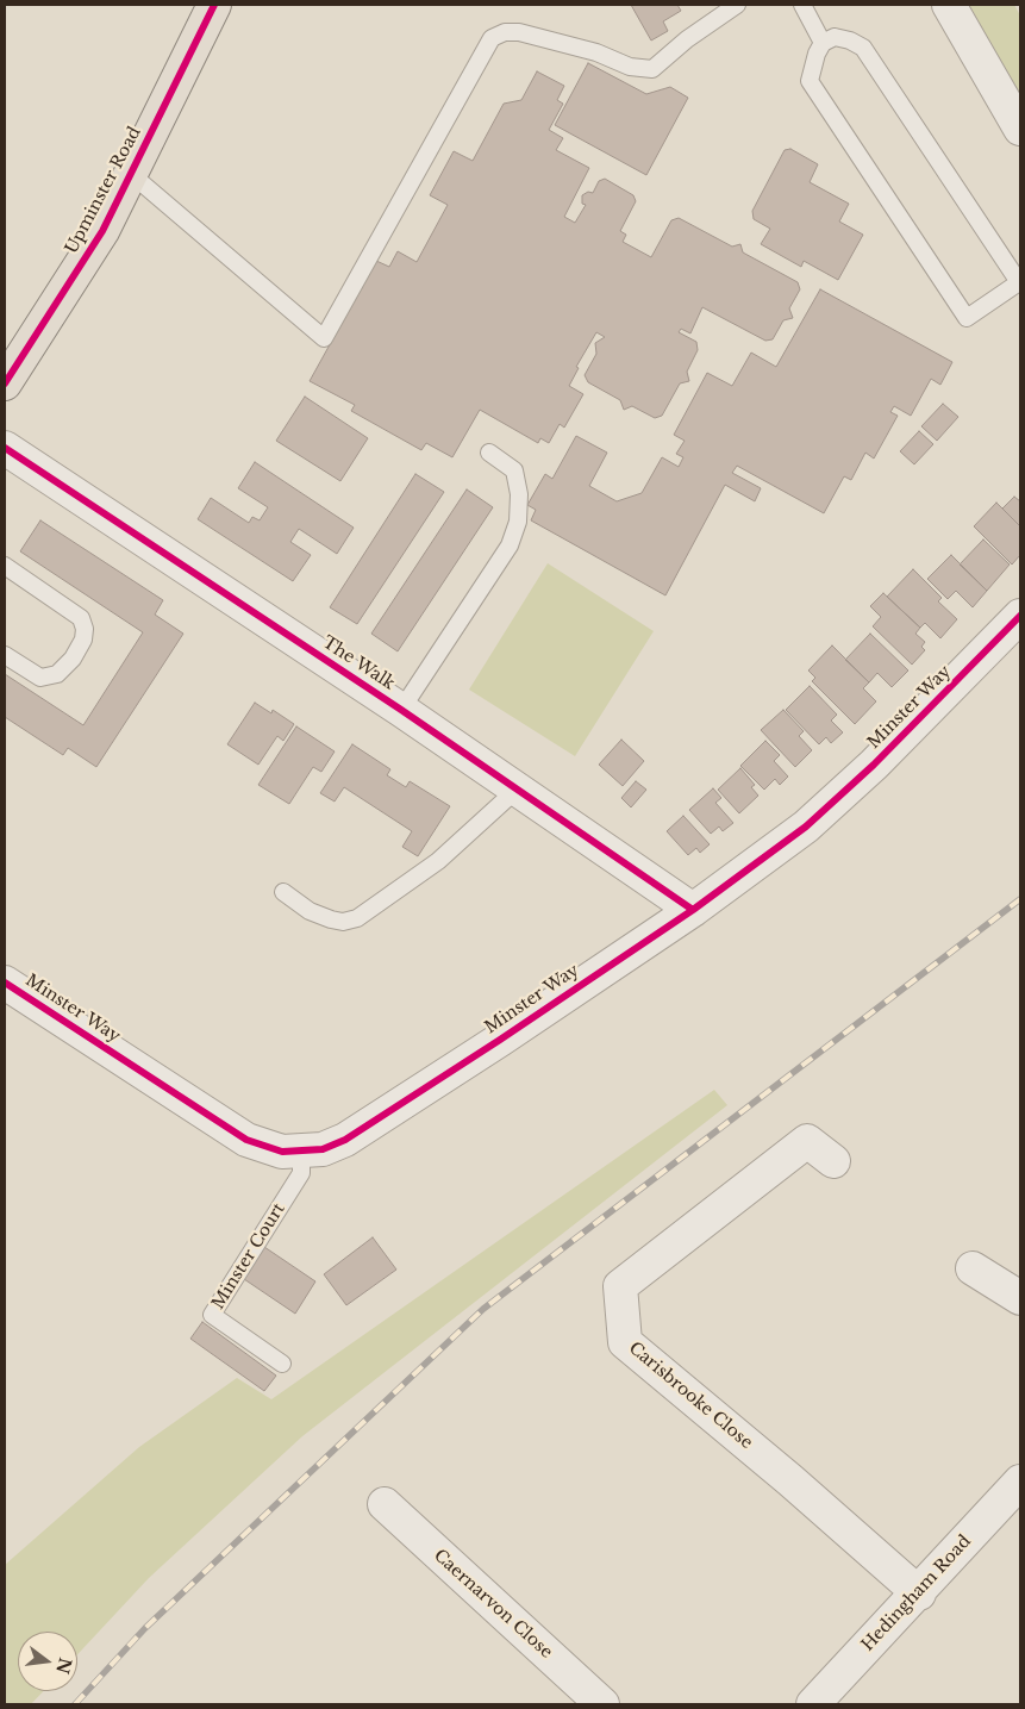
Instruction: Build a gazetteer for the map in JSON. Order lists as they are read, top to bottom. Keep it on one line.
{"streets":{"main road":["Upminster Road"],"street":["The Walk","Minster Way","Carisbrooke Close","Hedingham Road","Caernarvon Close"],"lane":["Minster Court"]},"crossings":[["The Walk","Minster Way"],["Minster Way","Minster Court"],["Carisbrooke Close","Hedingham Road"]],"north":"right"}
